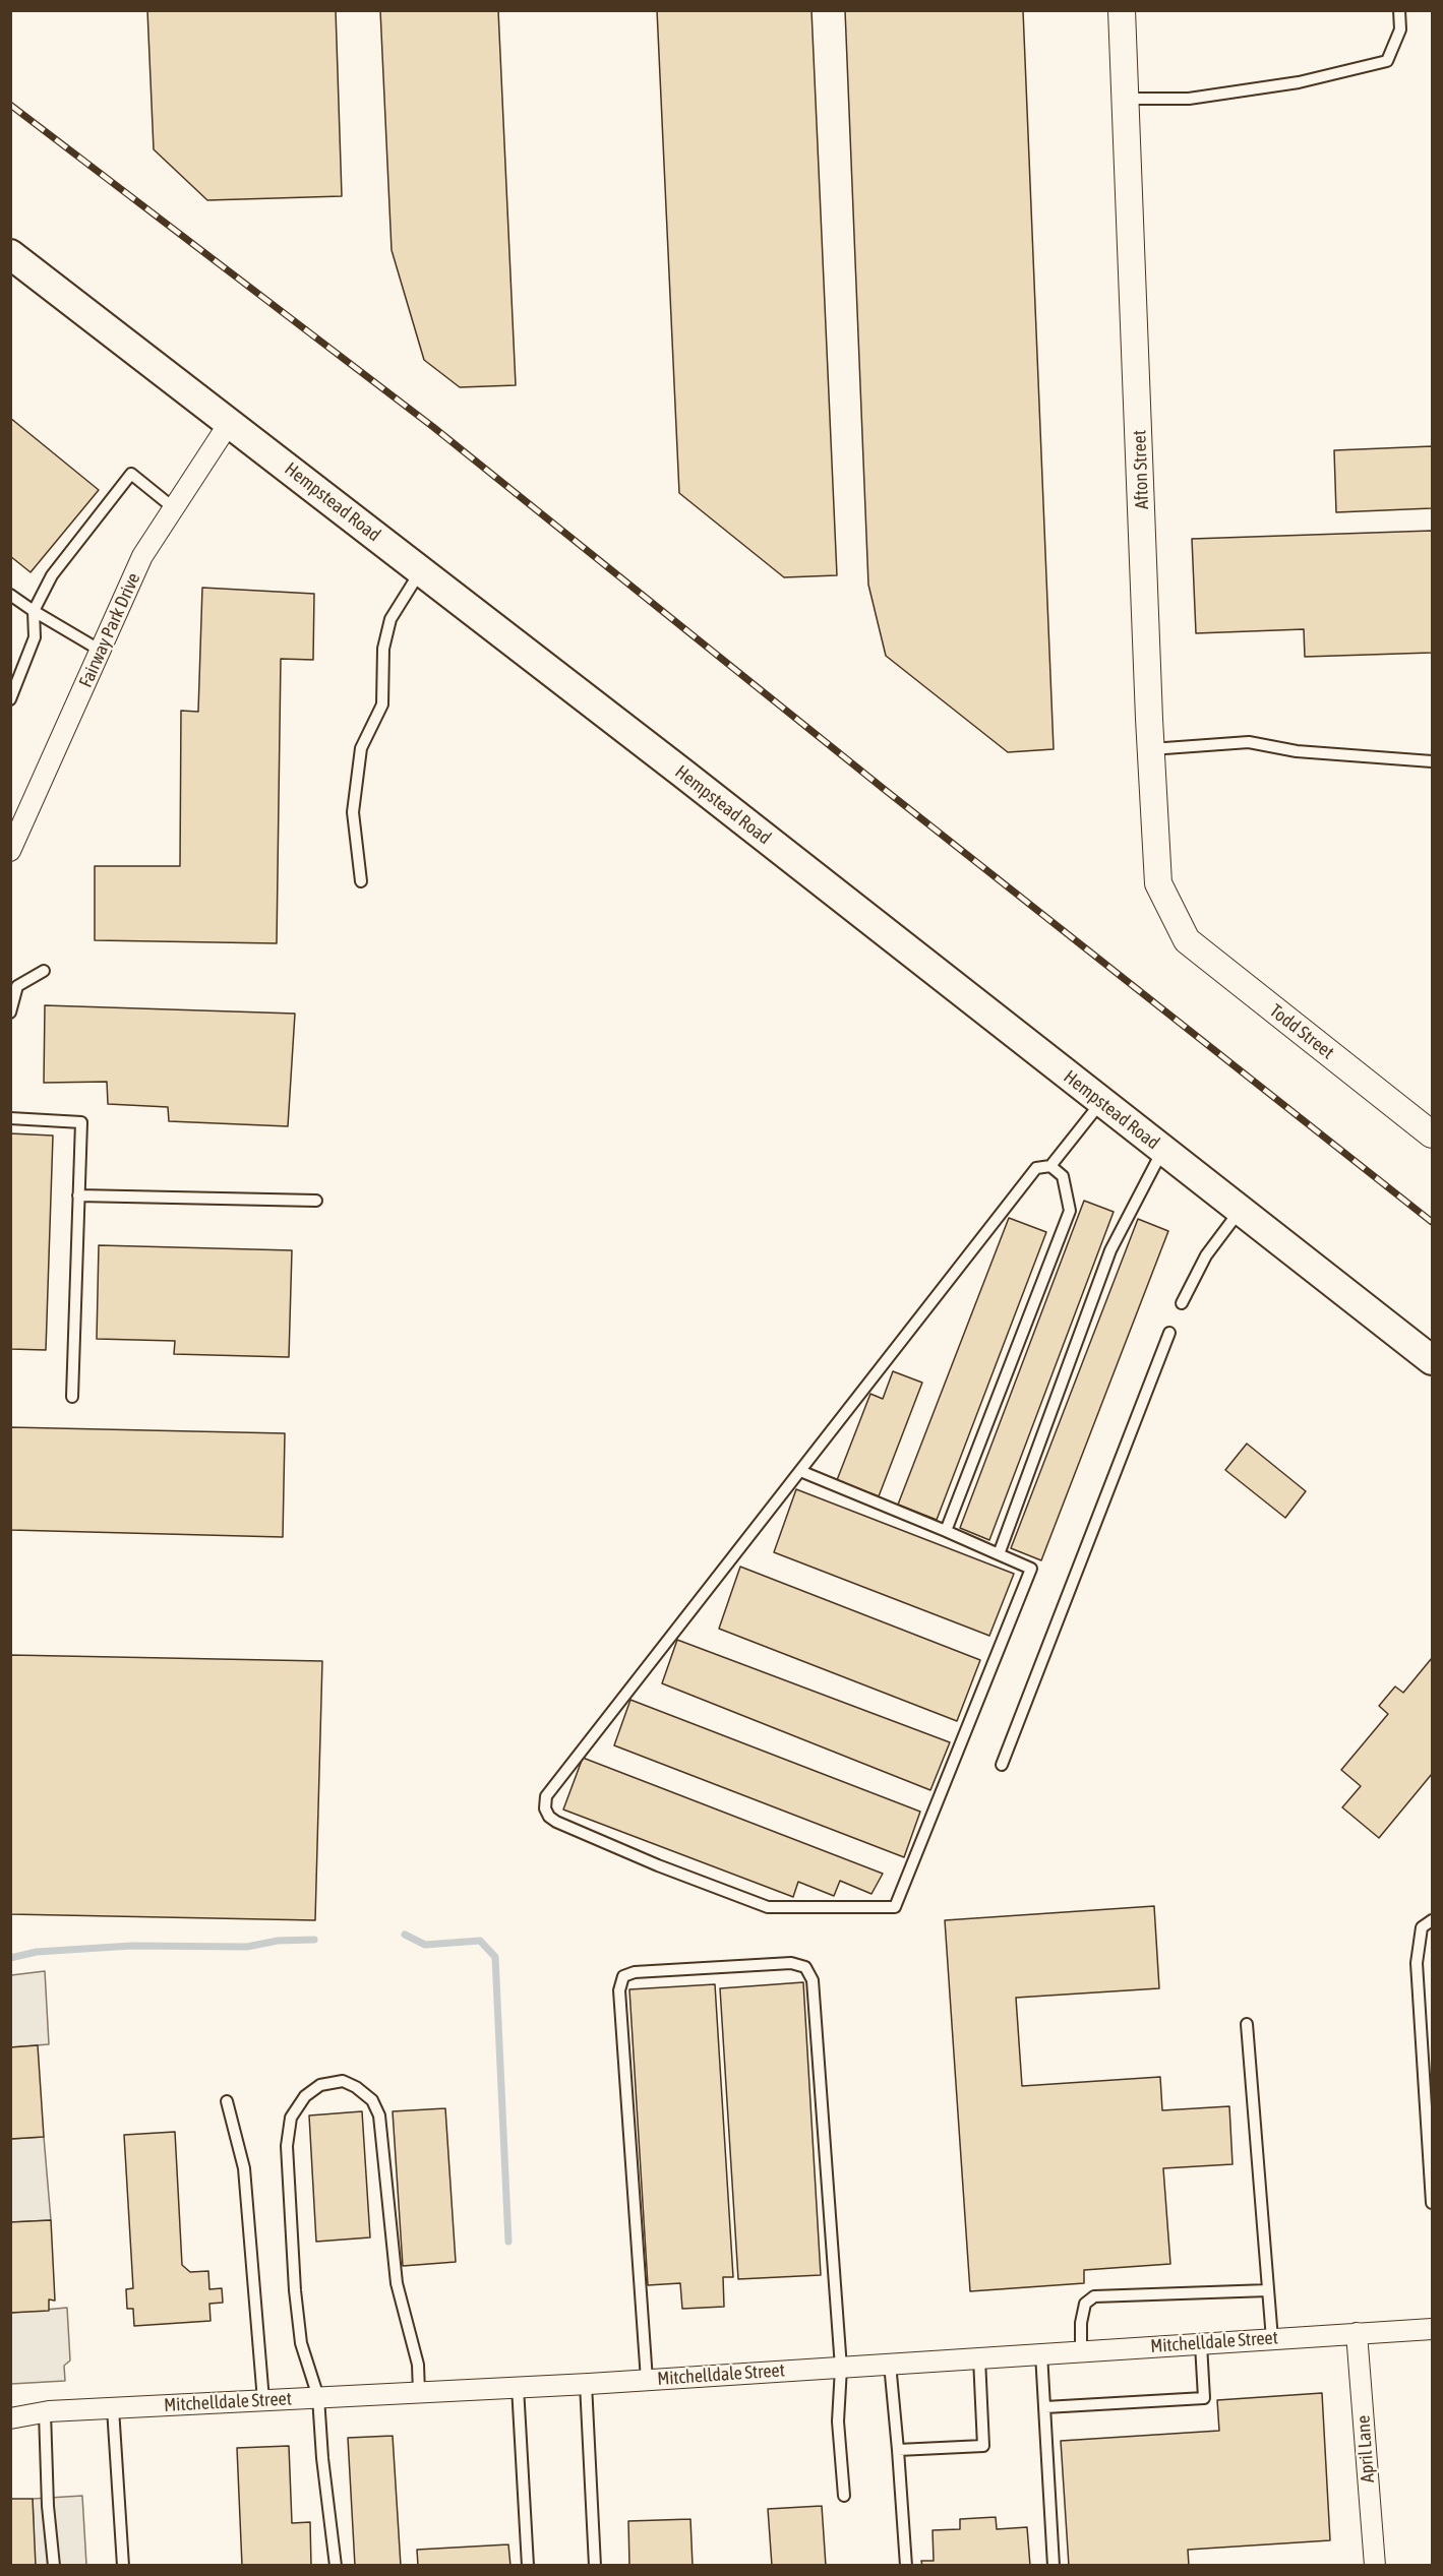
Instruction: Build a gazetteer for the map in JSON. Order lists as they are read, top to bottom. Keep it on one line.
{"streets":{"main road":["Hempstead Road"],"street":["Afton Street","Fairway Park Drive","Todd Street","Mitchelldale Street","April Lane"]},"crossings":[["Afton Street","Todd Street"],["Hempstead Road","Fairway Park Drive"],["Mitchelldale Street","April Lane"]]}
